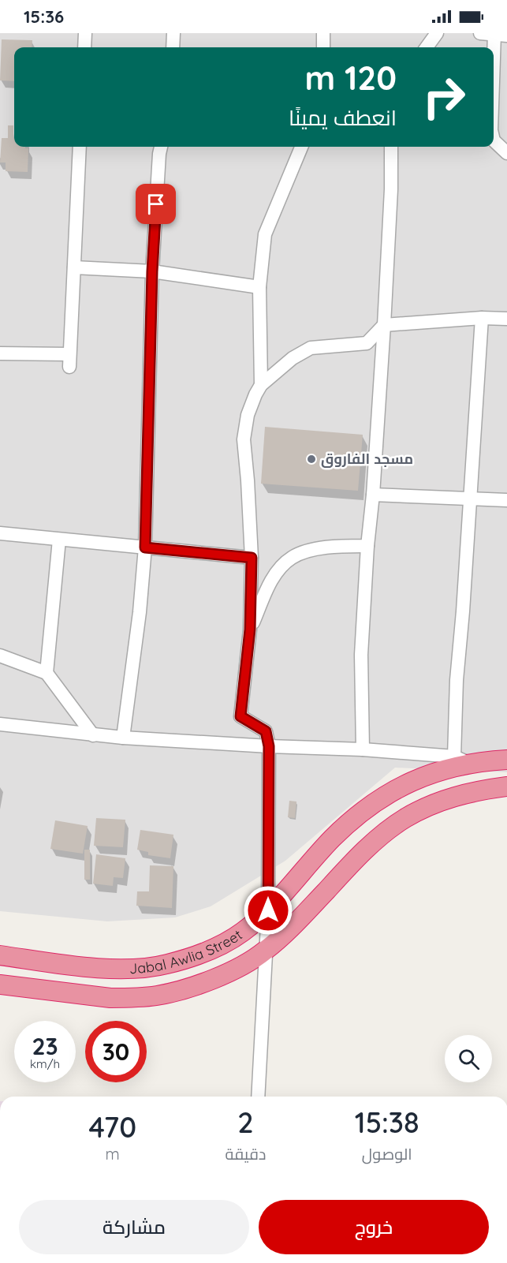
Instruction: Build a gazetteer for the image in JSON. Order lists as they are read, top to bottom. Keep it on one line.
{"streets":{"highway":["Jabal Awlia Street"]},"places":["مسجد الفاروق"],"page":{"status":"15:36","turn":["120 m","انعطف يمينًا"],"speed":"23 km/h","limit":"30","eta":["15:38","الوصول","2","دقيقة","470","m"],"buttons":["خروج","مشاركة"]}}
